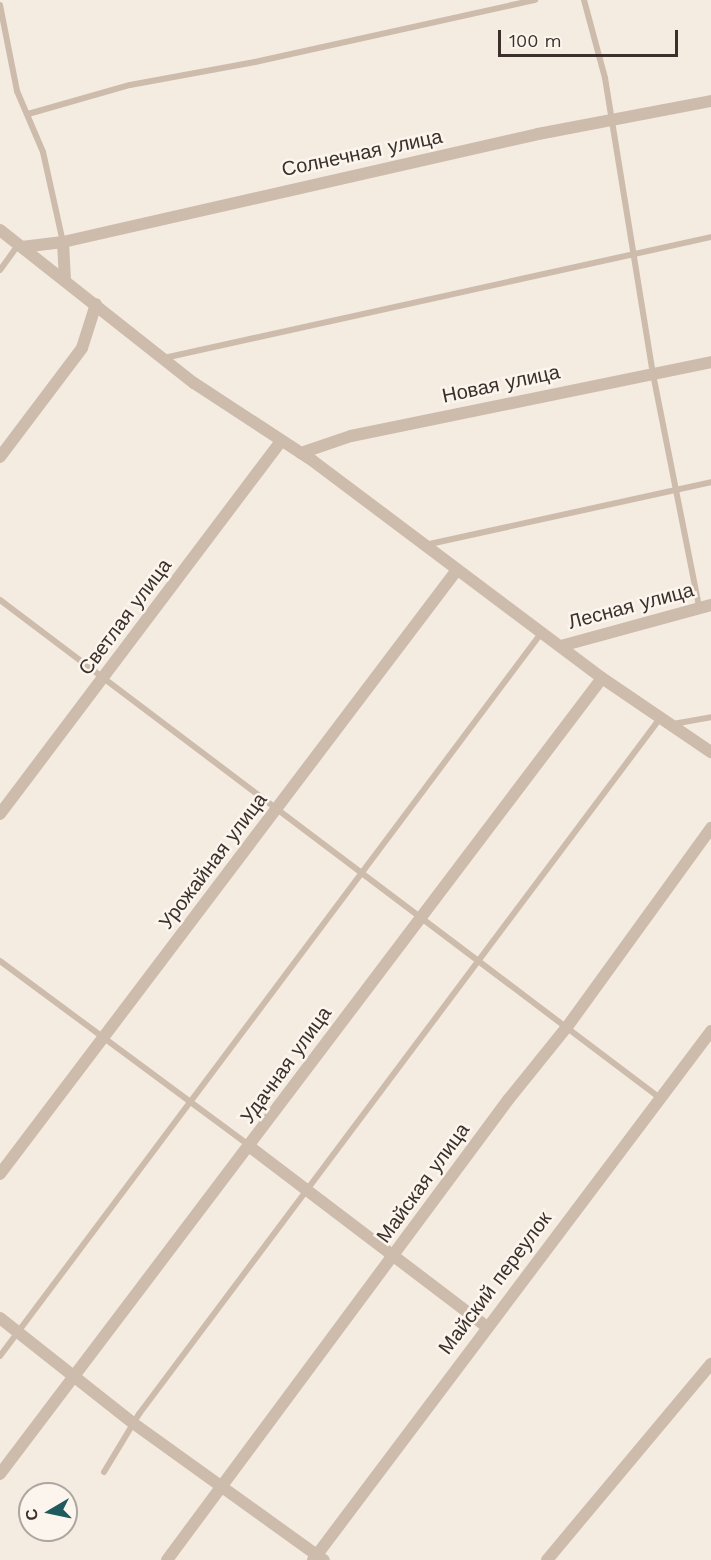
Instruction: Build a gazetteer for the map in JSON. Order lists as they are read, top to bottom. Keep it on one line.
{"streets":{"street":["Солнечная улица","Новая улица","Лесная улица","Светлая улица","Урожайная улица","Удачная улица","Майская улица","Майский переулок"]},"scale_bar":"100 m","north":"left"}
